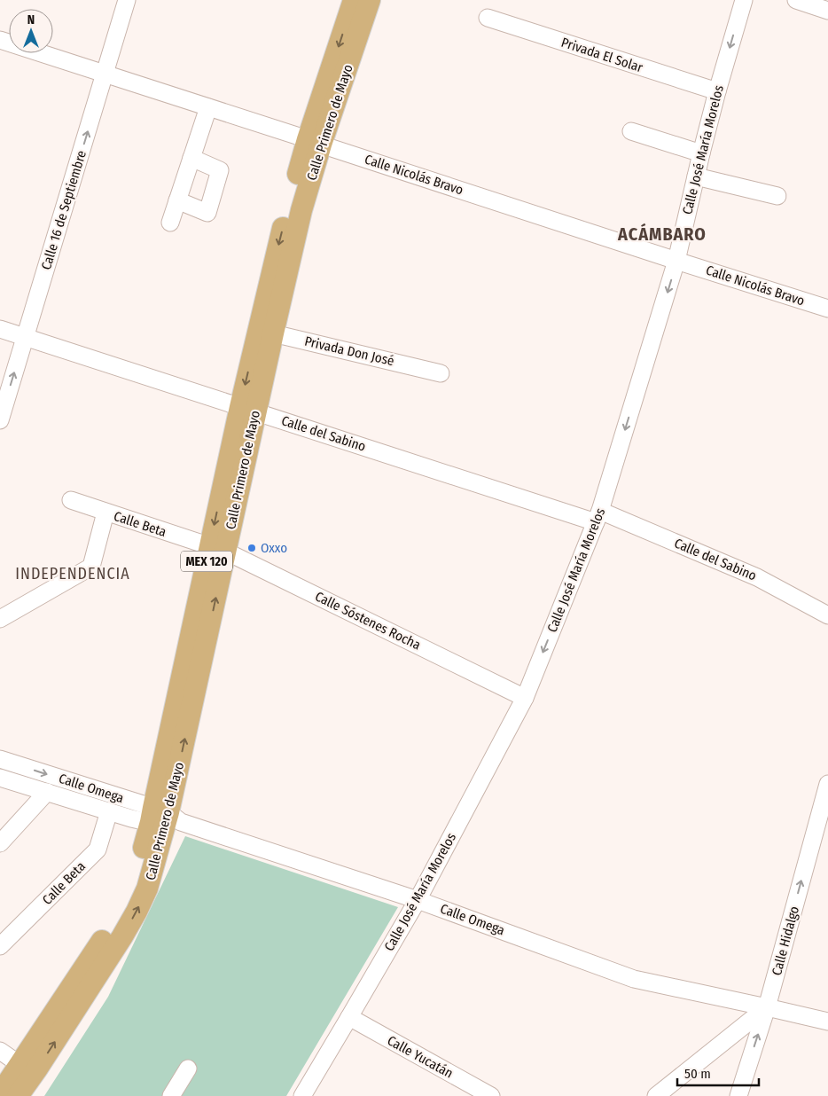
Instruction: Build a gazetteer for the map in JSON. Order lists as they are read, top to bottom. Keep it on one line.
{"streets":{"main road":["Calle Primero de Mayo","MEX 120"],"street":["Privada El Solar","Calle José María Morelos","Calle Nicolás Bravo","Calle 16 de Septiembre","Privada Don José","Calle del Sabino","Calle Beta","Calle Sóstenes Rocha","Calle Omega","Calle Hidalgo","Calle Yucatán"]},"crossings":[["Privada El Solar","Calle José María Morelos"],["Calle Primero de Mayo","Calle Nicolás Bravo"],["Calle Primero de Mayo","Privada Don José"],["Calle Primero de Mayo","Calle del Sabino"],["Calle Primero de Mayo","Calle Beta"],["Calle Primero de Mayo","Calle Sóstenes Rocha"],["Calle Primero de Mayo","Calle Omega"],["Calle José María Morelos","Calle Nicolás Bravo"],["Calle José María Morelos","Calle del Sabino"],["Calle José María Morelos","Calle Sóstenes Rocha"],["Calle José María Morelos","Calle Omega"],["Calle José María Morelos","Calle Yucatán"],["Calle Nicolás Bravo","Calle 16 de Septiembre"],["Calle 16 de Septiembre","Calle del Sabino"],["Calle Beta","Calle Sóstenes Rocha"],["Calle Beta","Calle Omega"],["Calle Omega","Calle Hidalgo"]],"one_way":["Calle José María Morelos","Calle Hidalgo"],"districts":["ACÁMBARO","INDEPENDENCIA"],"places":["Oxxo"],"scale_bar":"50 m","north":"top"}
